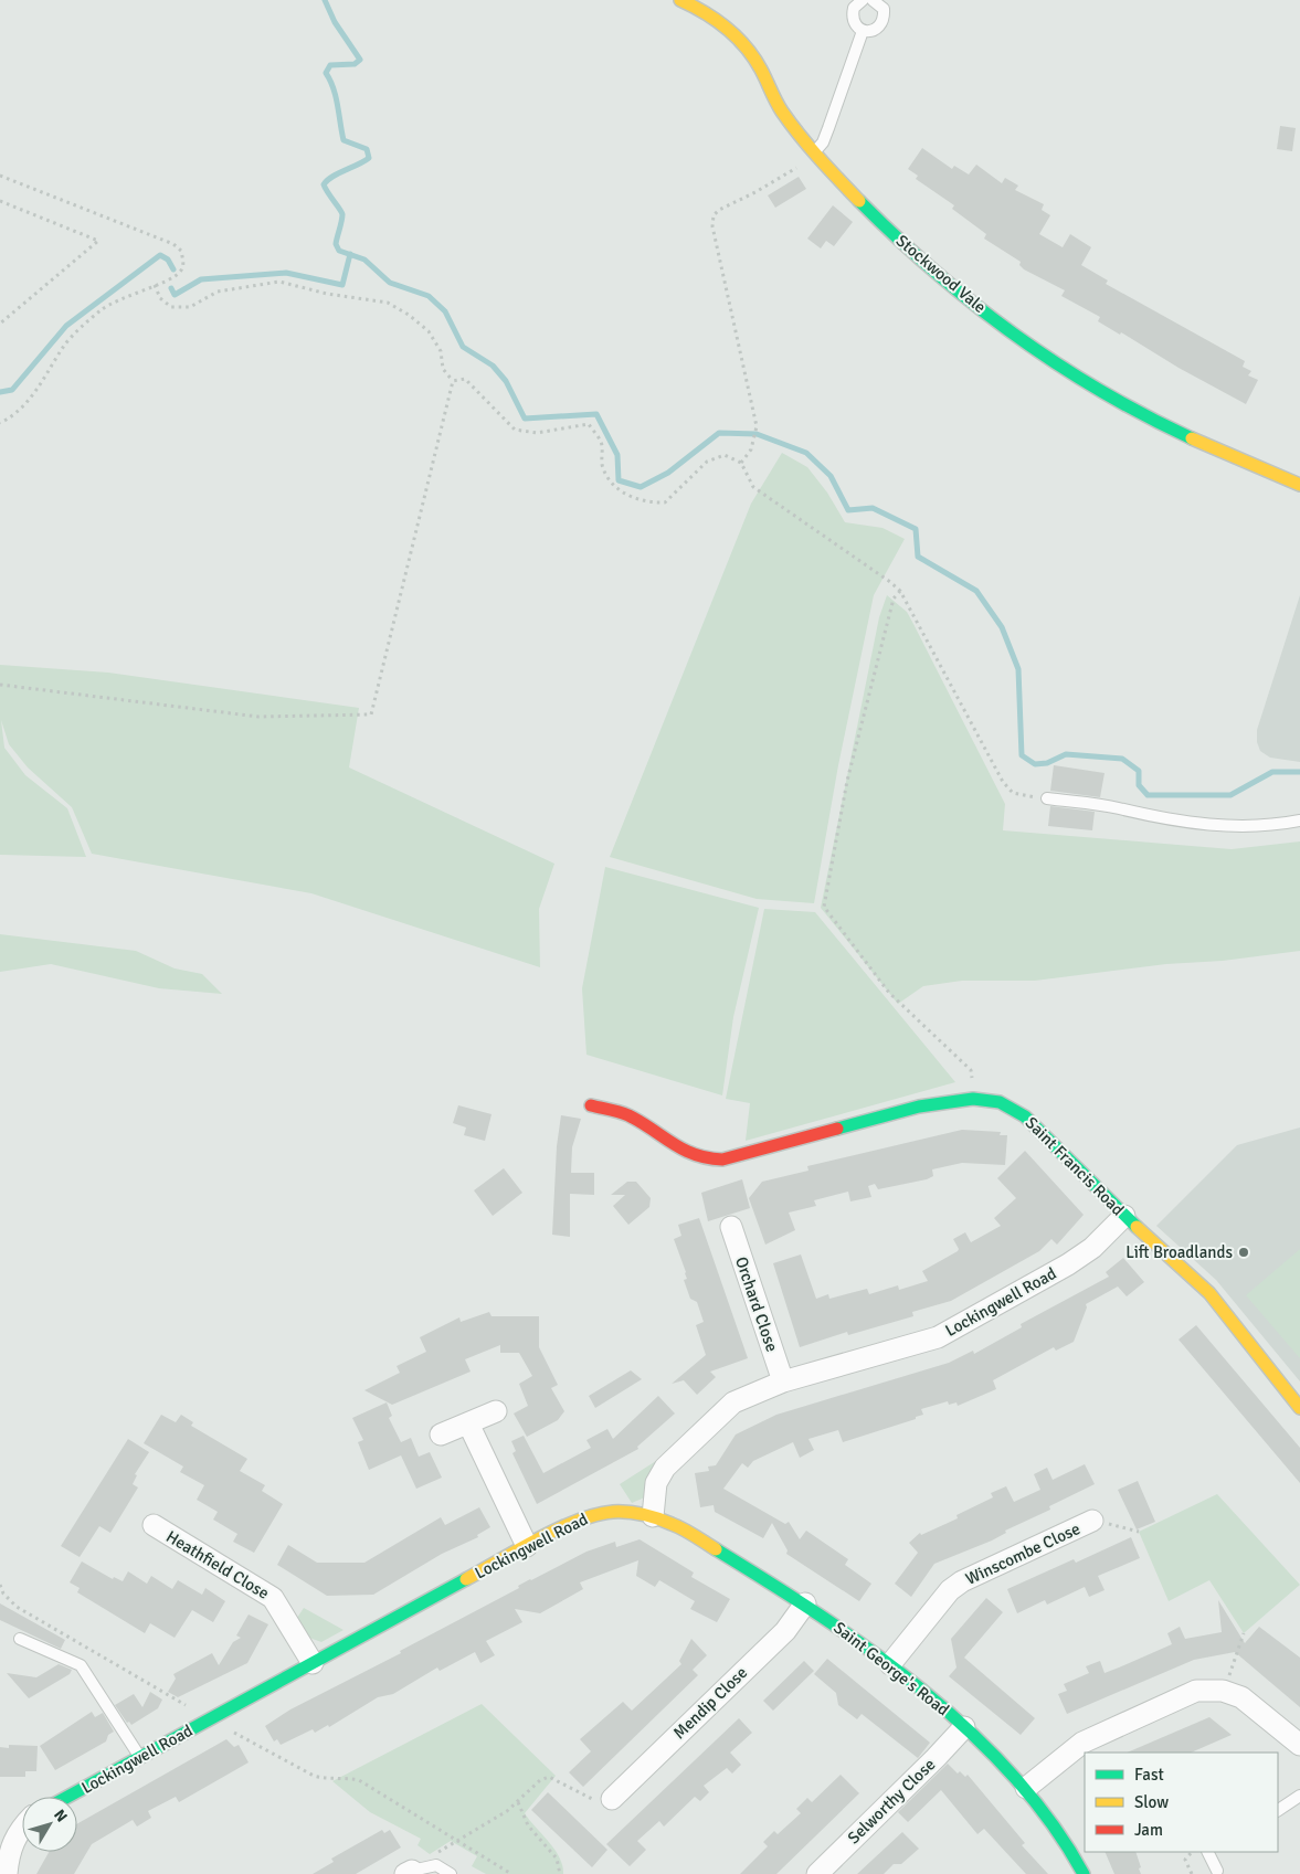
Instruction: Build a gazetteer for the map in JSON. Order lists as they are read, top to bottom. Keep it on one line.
{"streets":{"street":["Stockwood Vale","Saint Francis Road","Lockingwell Road","Orchard Close","Winscombe Close","Heathfield Close","Saint George's Road","Mendip Close","Selworthy Close"]},"crossings":[["Saint Francis Road","Lockingwell Road"],["Lockingwell Road","Orchard Close"],["Lockingwell Road","Heathfield Close"],["Lockingwell Road","Saint George's Road"],["Winscombe Close","Saint George's Road"],["Saint George's Road","Mendip Close"],["Saint George's Road","Selworthy Close"]],"places":["Lift Broadlands"],"legend":["Fast","Slow","Jam"],"north":"top right"}
